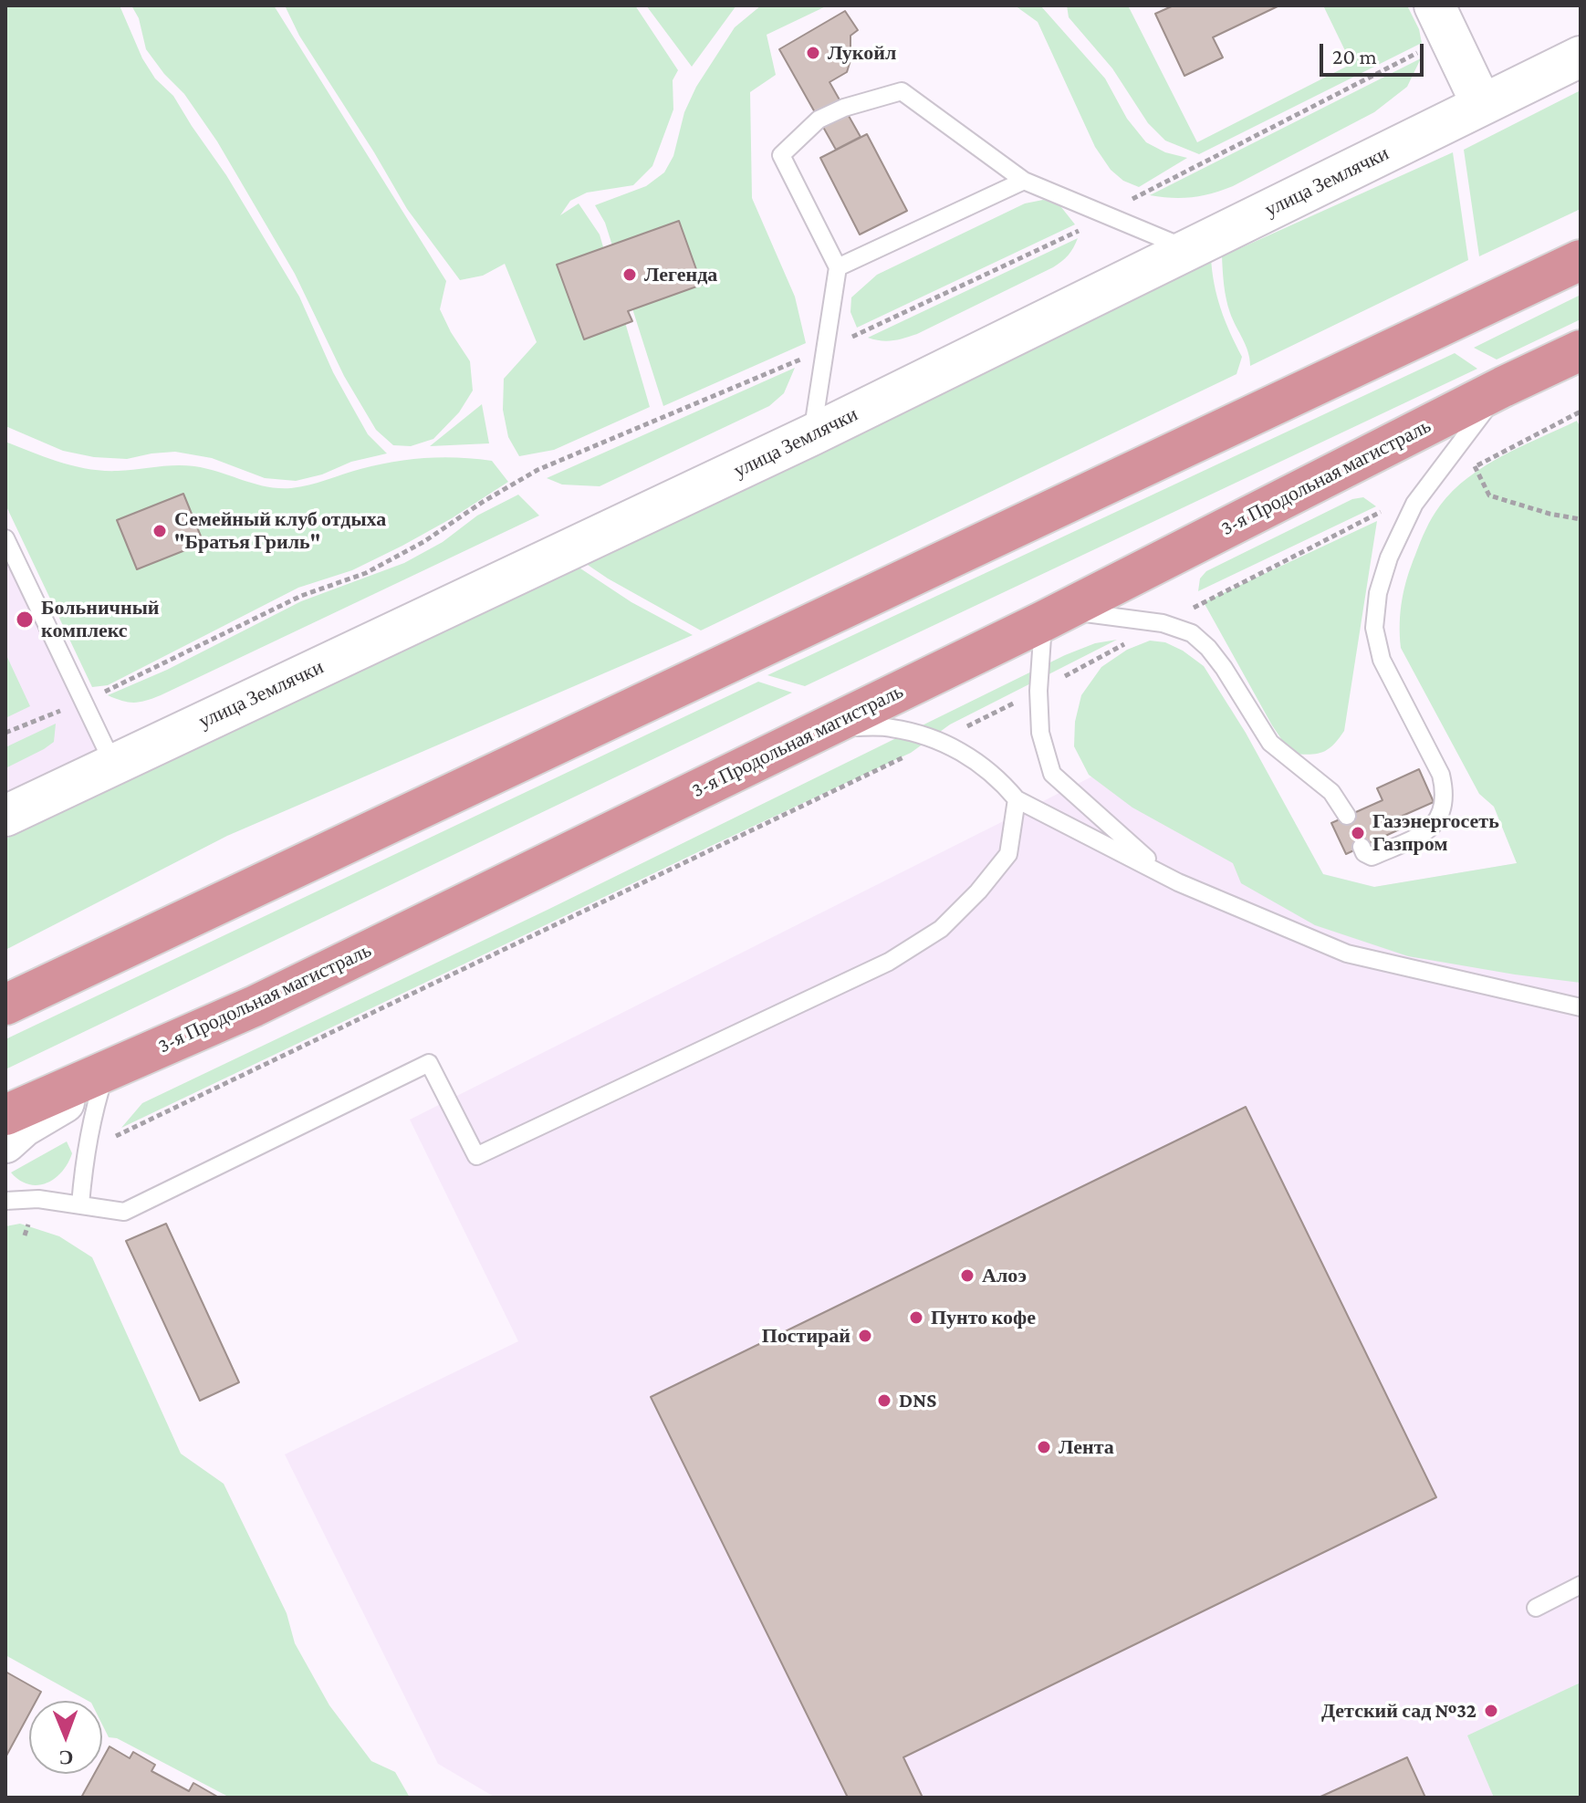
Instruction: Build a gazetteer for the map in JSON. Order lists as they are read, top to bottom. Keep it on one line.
{"streets":{"highway":["3-я Продольная магистраль"],"main road":["улица Землячки"]},"places":["Лукойл","Легенда","Семейный клуб отдыха \"Братья Гриль\"","Больничный комплекс","Газэнергосеть Газпром","Алоэ","Пунто кофе","Постирай","DNS","Лента","Детский сад №32"],"scale_bar":"20 m","north":"bottom"}
